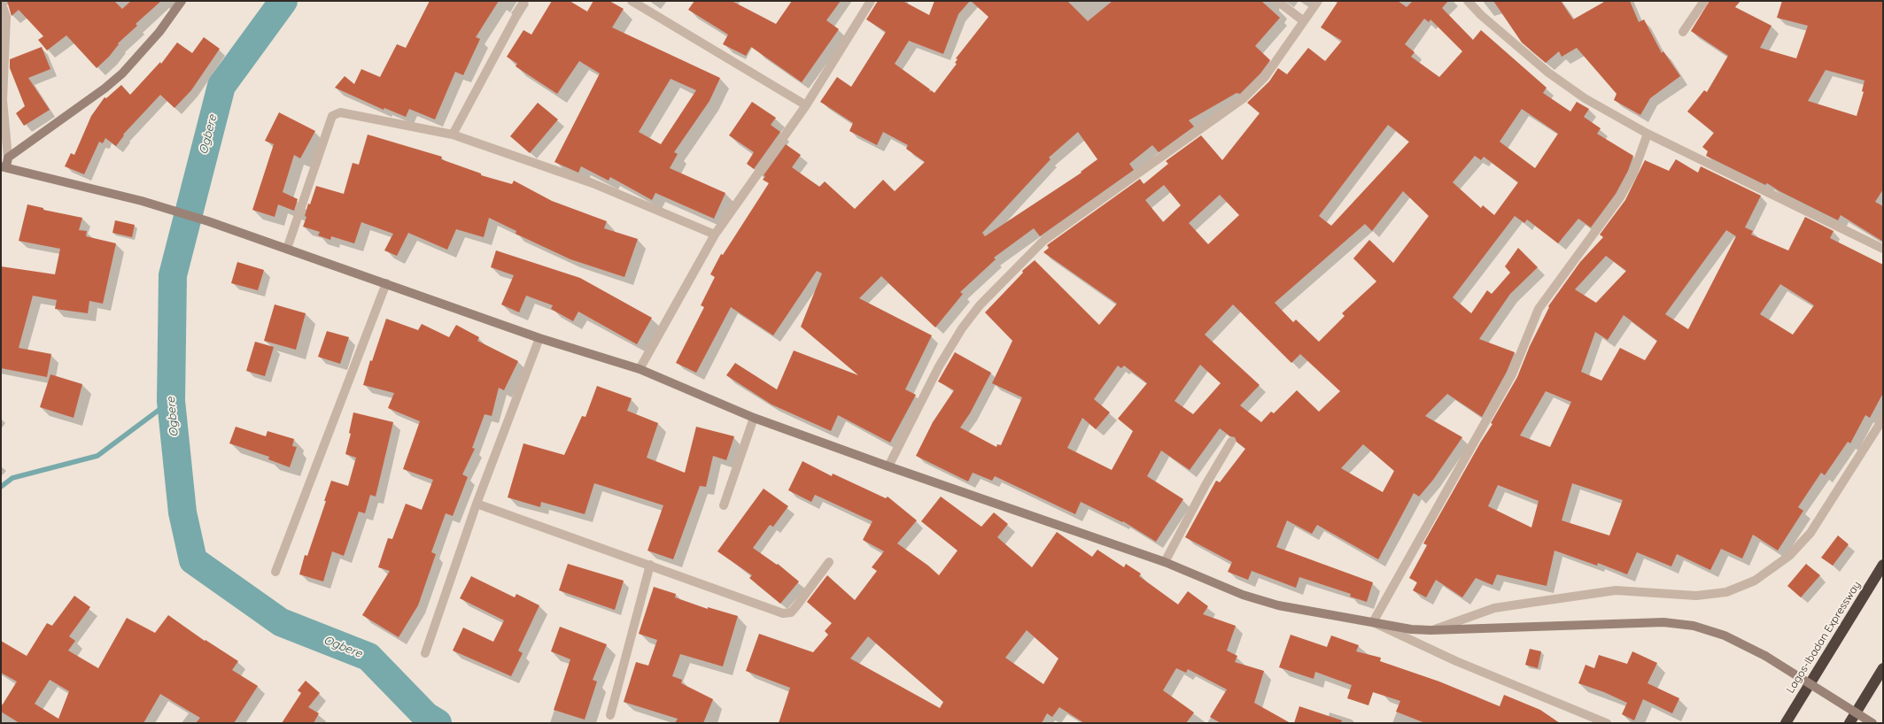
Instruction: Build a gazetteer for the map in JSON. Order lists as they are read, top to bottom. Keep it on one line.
{"streets":{"highway":["Lagos-Ibadan Expressway"]},"water":["Ogbere"]}
